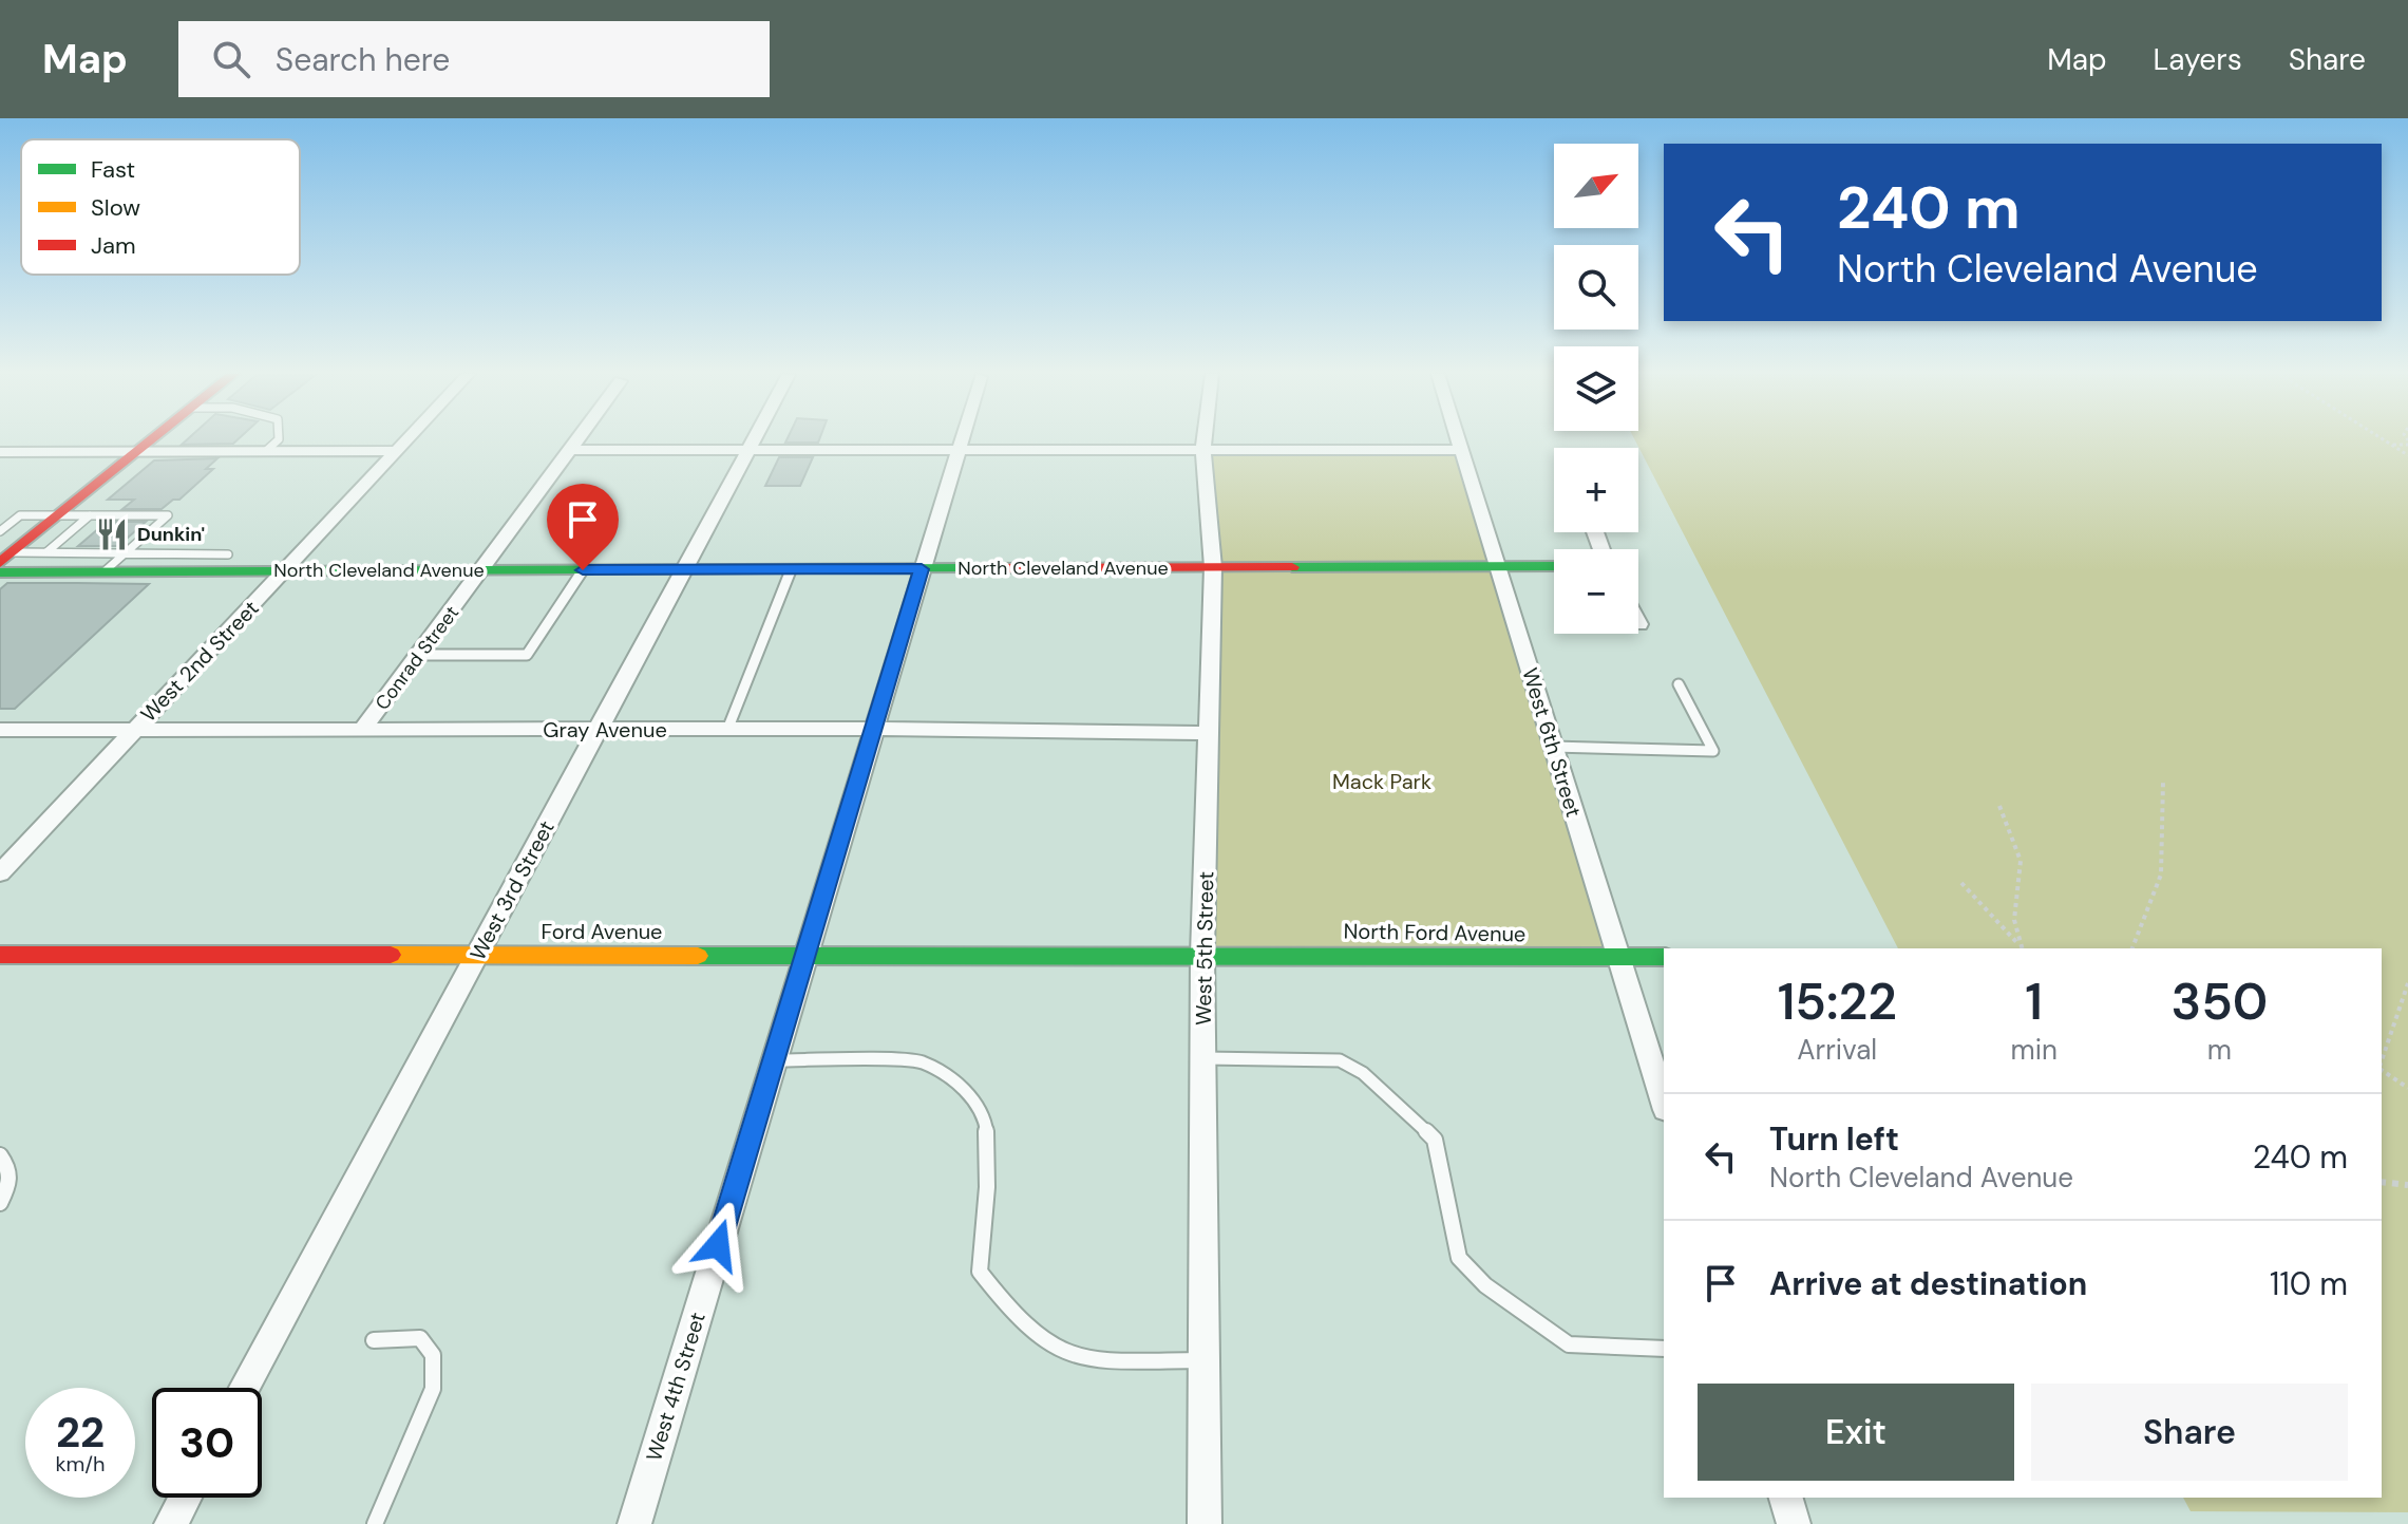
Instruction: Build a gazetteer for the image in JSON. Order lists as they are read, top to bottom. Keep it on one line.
{"streets":{"street":["North Cleveland Avenue","Conrad Street","West 2nd Street","Gray Avenue","West 6th Street","West 3rd Street","Ford Avenue","North Ford Avenue","West 5th Street","West 4th Street"]},"crossings":[["North Cleveland Avenue","Conrad Street"],["North Cleveland Avenue","West 2nd Street"],["North Cleveland Avenue","West 6th Street"],["North Cleveland Avenue","West 3rd Street"],["North Cleveland Avenue","West 5th Street"],["North Cleveland Avenue","West 4th Street"],["Conrad Street","Gray Avenue"],["West 2nd Street","Gray Avenue"],["Gray Avenue","West 3rd Street"],["Gray Avenue","West 5th Street"],["Gray Avenue","West 4th Street"],["West 6th Street","North Ford Avenue"],["West 3rd Street","Ford Avenue"],["Ford Avenue","North Ford Avenue"],["Ford Avenue","West 5th Street"],["Ford Avenue","West 4th Street"],["North Ford Avenue","West 5th Street"]],"parks":["Mack Park"],"places":{"restaurant":["Dunkin'"]},"legend":["Fast","Slow","Jam"],"north":"top right","page":{"header":"Map","search":"Search here","nav":["Map","Layers","Share"],"map_buttons":["+","−"],"turn":["240 m","North Cleveland Avenue"],"eta":["15:22","Arrival","1","min","350","m"],"list":[{"name":"Turn left","note":"North Cleveland Avenue","value":"240 m"},{"name":"Arrive at destination","value":"110 m"}],"buttons":["Exit","Share"],"speed":"22 km/h","limit":"30"}}
